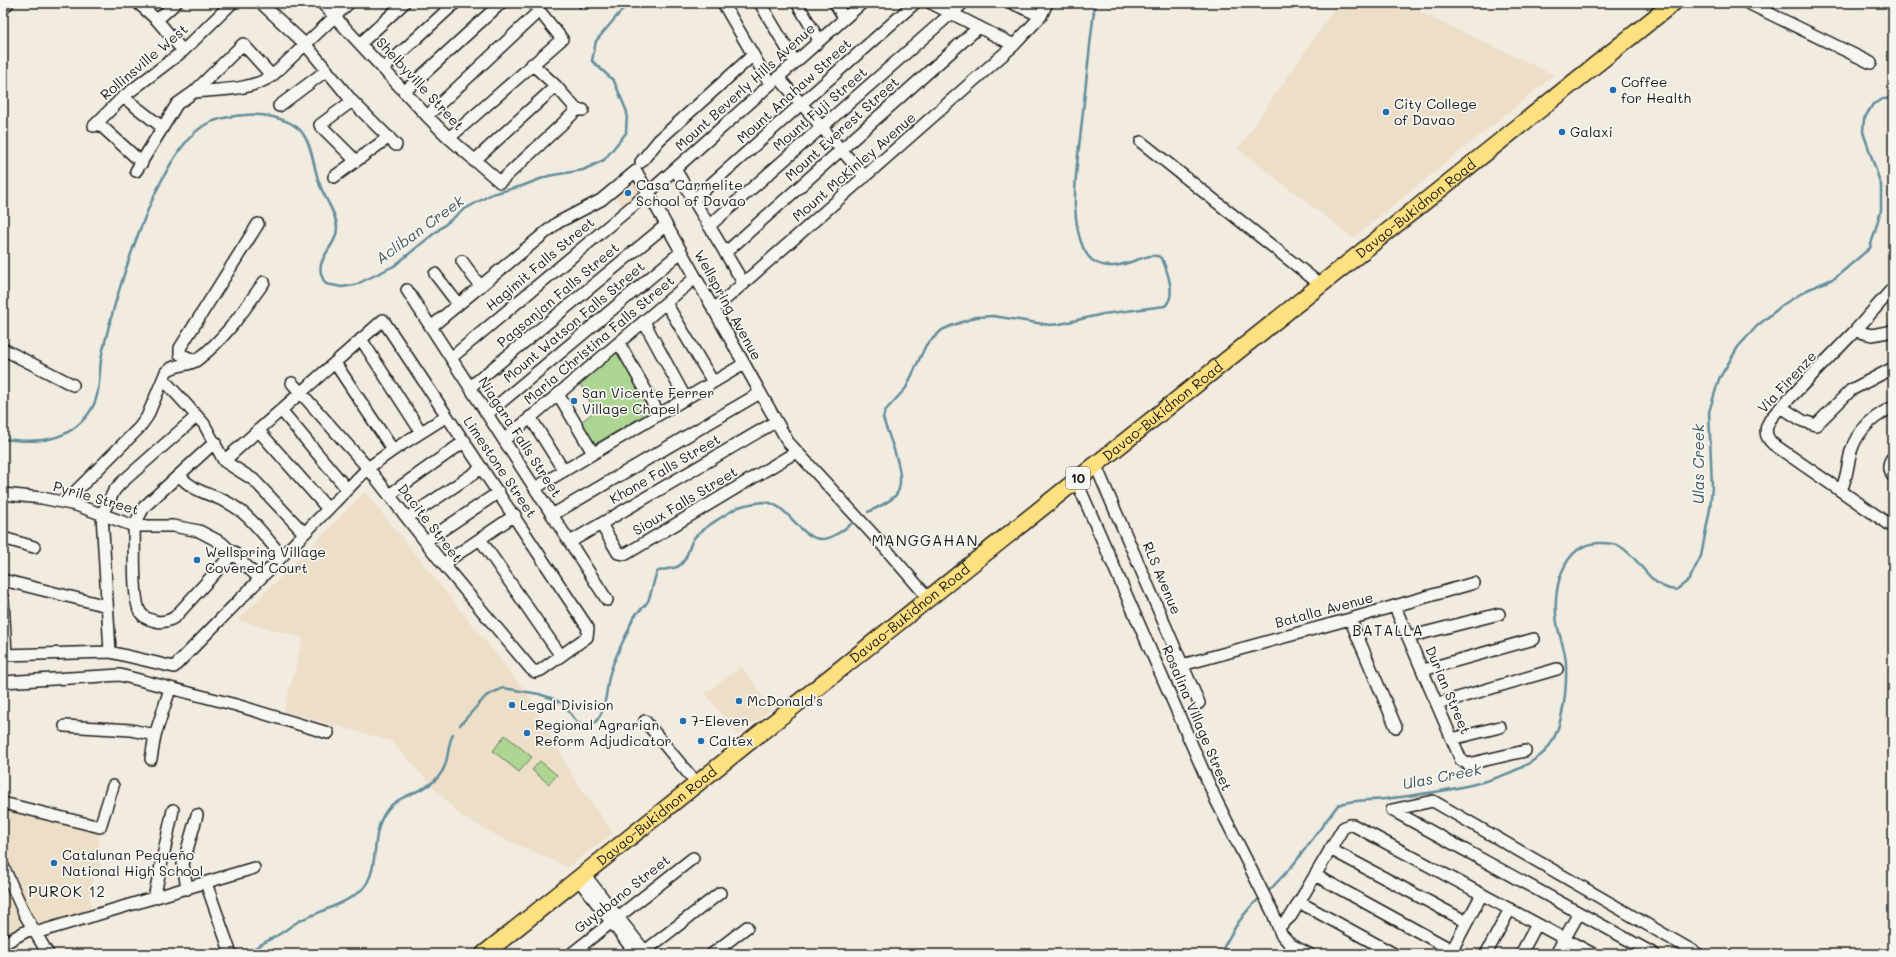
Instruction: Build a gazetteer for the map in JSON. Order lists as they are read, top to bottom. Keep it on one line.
{"streets":{"highway":["Davao-Bukidnon Road","10"],"street":["Rollinsville West","Shelbyville Street","Mount Beverly Hills Avenue","Mount Anahaw Street","Mount Fuji Street","Mount Everest Street","Mount McKinley Avenue","Hagimit Falls Street","Pagsanjan Falls Street","Wellspring Avenue","Mount Watson Falls Street","Maria Christina Falls Street","Via Firenze","Niagara Falls Street","Limestone Street","Khone Falls Street","Pyrile Street","Sioux Falls Street","Dacite Street","RLS Avenue","Batalla Avenue","Durian Street","Rosalina Village Street","Guyabano Street"]},"crossings":[["Mount Beverly Hills Avenue","Hagimit Falls Street"],["Mount Beverly Hills Avenue","Wellspring Avenue"],["Mount McKinley Avenue","Wellspring Avenue"],["Davao-Bukidnon Road","Wellspring Avenue"],["Davao-Bukidnon Road","RLS Avenue"],["Davao-Bukidnon Road","Rosalina Village Street"],["Hagimit Falls Street","Wellspring Avenue"],["Hagimit Falls Street","Niagara Falls Street"],["Pagsanjan Falls Street","Wellspring Avenue"],["Pagsanjan Falls Street","Niagara Falls Street"],["Wellspring Avenue","Mount Watson Falls Street"],["Wellspring Avenue","Maria Christina Falls Street"],["Wellspring Avenue","Khone Falls Street"],["Wellspring Avenue","Sioux Falls Street"],["Mount Watson Falls Street","Niagara Falls Street"],["Maria Christina Falls Street","Niagara Falls Street"],["Niagara Falls Street","Khone Falls Street"],["Limestone Street","Dacite Street"],["Khone Falls Street","Sioux Falls Street"],["RLS Avenue","Batalla Avenue"],["Batalla Avenue","Durian Street"]],"districts":["MANGGAHAN","BATALLA","PUROK 12"],"water":["Acliban Creek","Ulas Creek"],"places":["Coffee for Health","City College of Davao","Galaxi","Casa Carmelite School of Davao","San Vicente Ferrer Village Chapel","Wellspring Village Covered Court","McDonald's","Legal Division","7-Eleven","Regional Agrarian Reform Adjudicator","Caltex","Catalunan Pequeño National High School"]}
